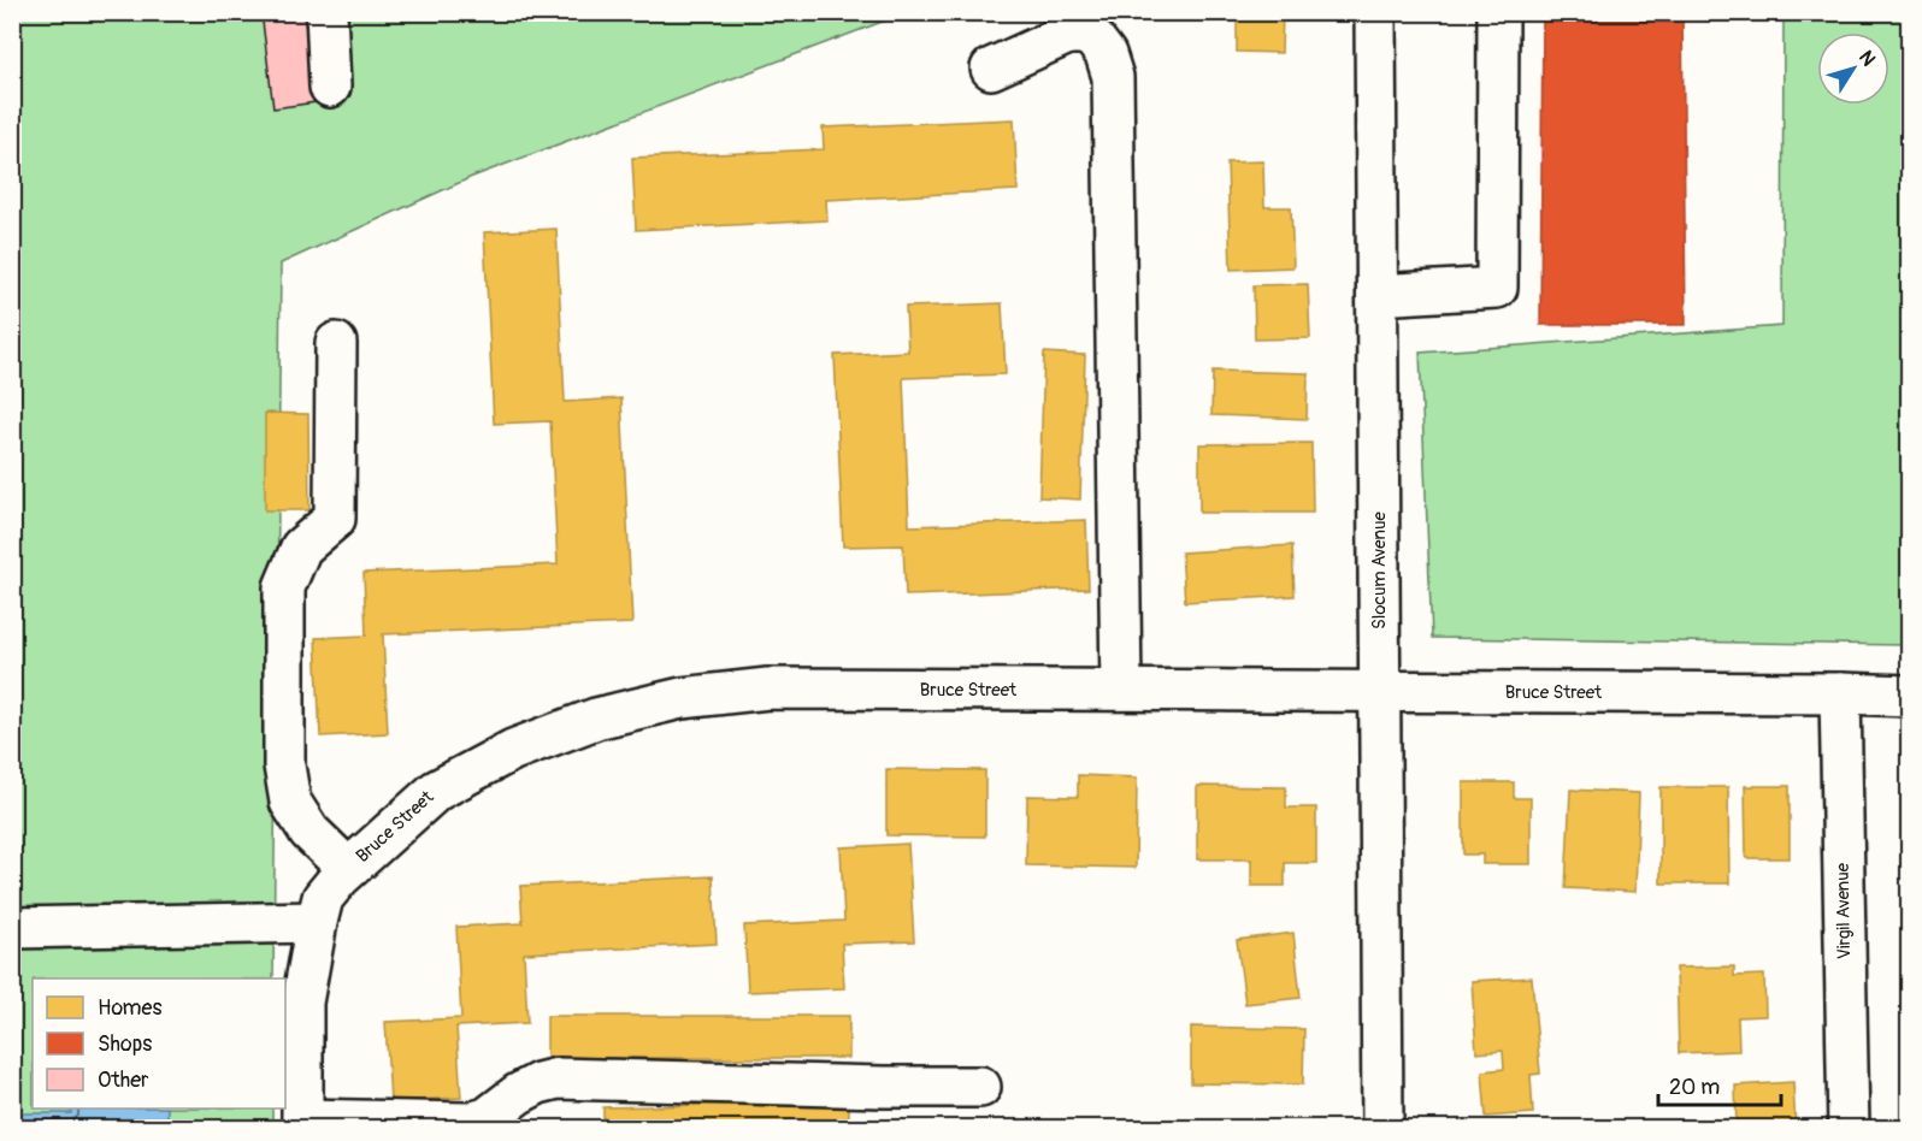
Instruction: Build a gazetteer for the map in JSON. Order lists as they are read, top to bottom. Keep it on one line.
{"streets":{"street":["Slocum Avenue","Bruce Street","Virgil Avenue"]},"crossings":[["Slocum Avenue","Bruce Street"],["Bruce Street","Virgil Avenue"]],"legend":["Homes","Shops","Other"],"scale_bar":"20 m","north":"top right"}
